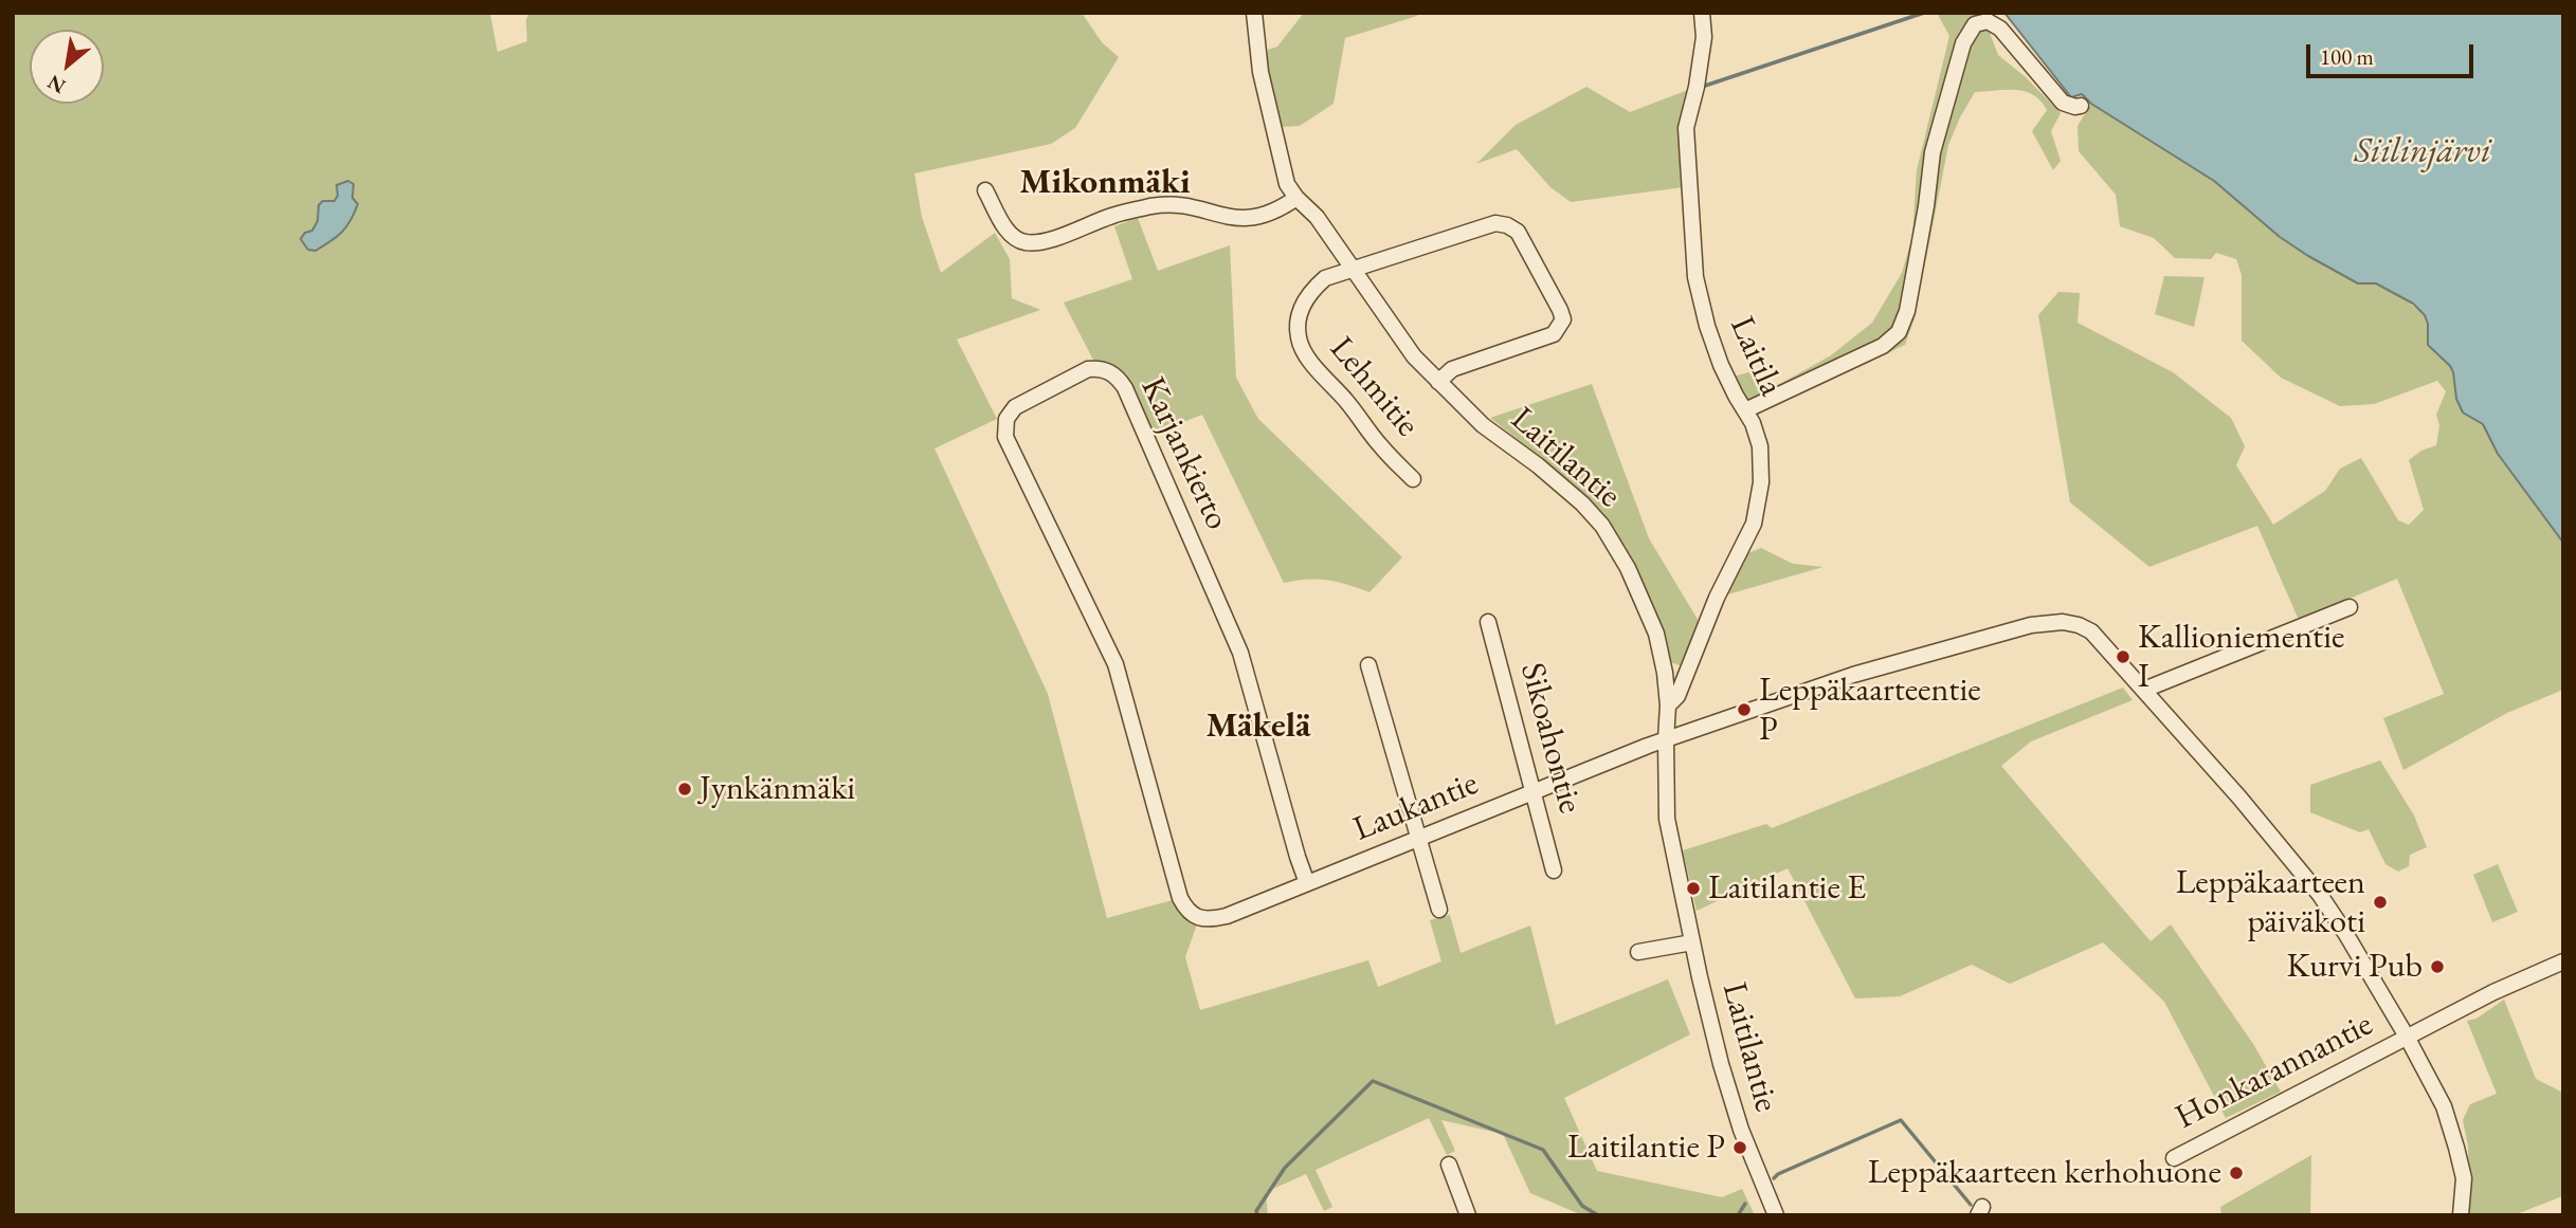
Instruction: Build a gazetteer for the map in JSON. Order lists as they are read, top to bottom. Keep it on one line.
{"streets":{"street":["Laitila","Lehmitie","Karjankierto","Laitilantie","Sikoahontie","Laukantie","Honkarannantie"]},"crossings":[["Laitila","Laitilantie"],["Lehmitie","Laitilantie"],["Karjankierto","Laukantie"],["Laitilantie","Laukantie"],["Sikoahontie","Laukantie"],["Laukantie","Honkarannantie"]],"districts":["Mikonmäki","Mäkelä"],"water":["Siilinjärvi"],"places":["Kallioniementie I","Leppäkaarteentie P","Jynkänmäki","Laitilantie E","Leppäkaarteen päiväkoti","Kurvi Pub","Laitilantie P","Leppäkaarteen kerhohuone"],"scale_bar":"100 m","north":"bottom left"}
